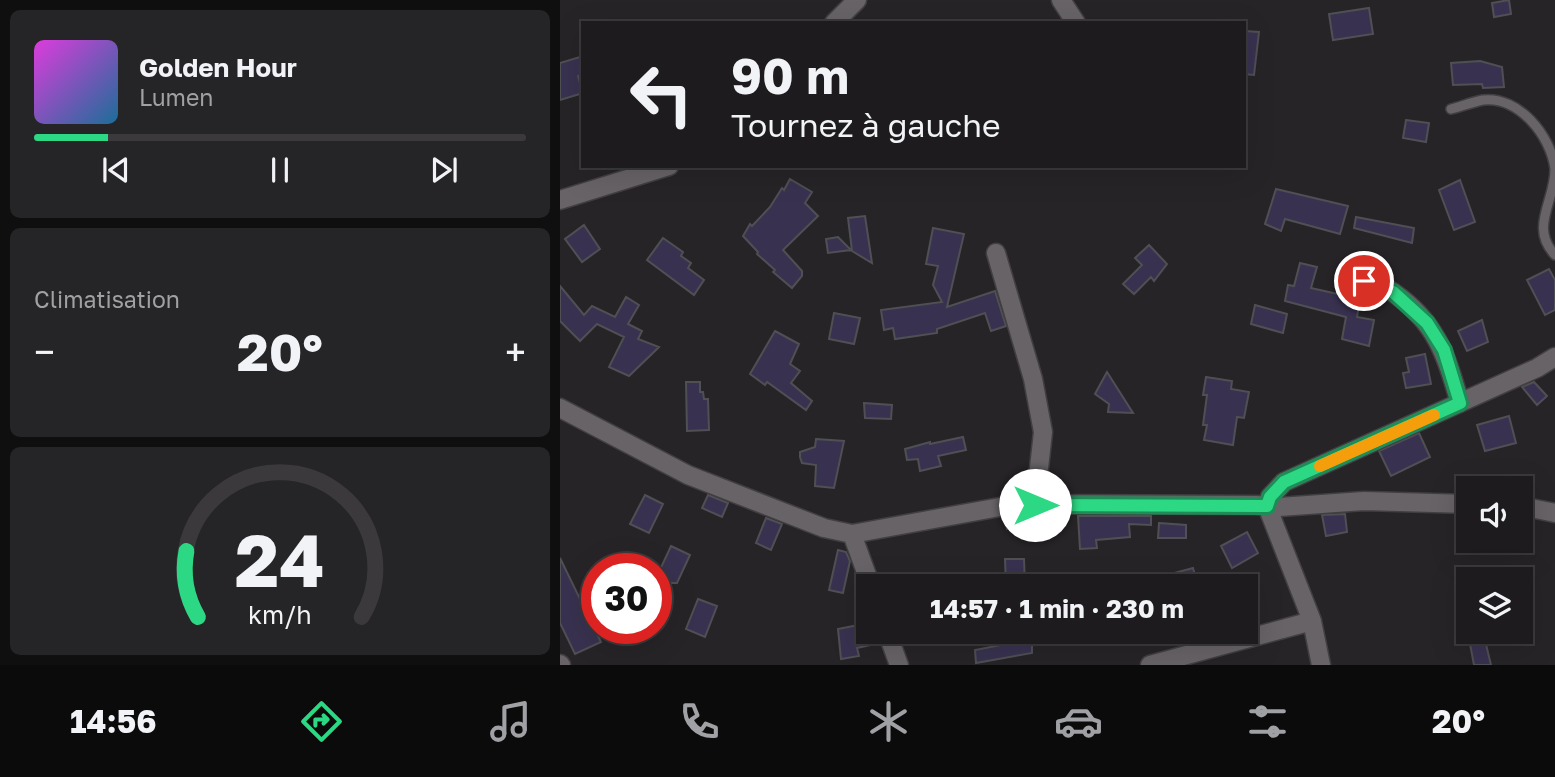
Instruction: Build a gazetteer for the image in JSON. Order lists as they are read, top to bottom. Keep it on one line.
{"page":{"turn":["90 m","Tournez à gauche"],"song":["Golden Hour","Lumen"],"tile":"Climatisation","heat":["−","20°","+"],"limit":"30","trip":"14:57 · 1 min · 230 m","tabs":["14:56","20°"],"gauge":["24","km/h"]}}
